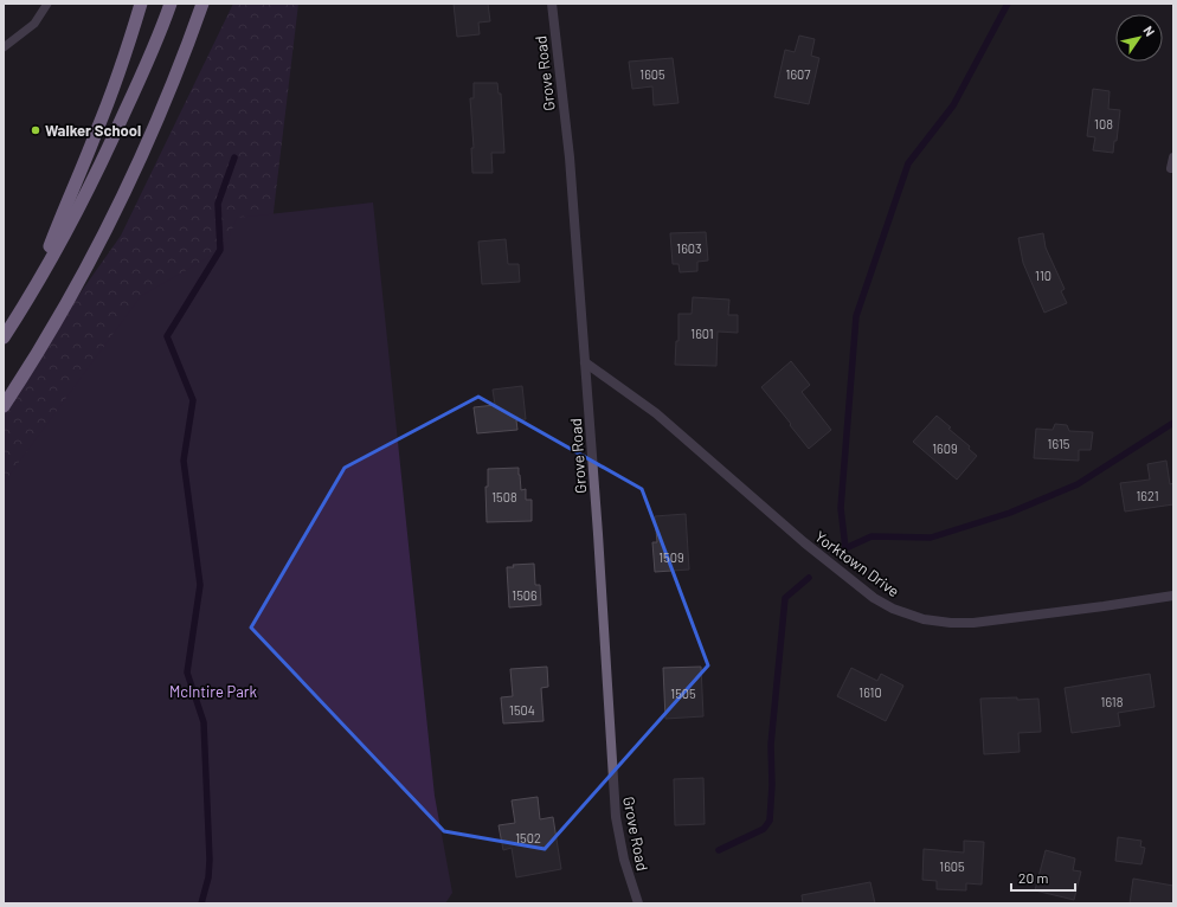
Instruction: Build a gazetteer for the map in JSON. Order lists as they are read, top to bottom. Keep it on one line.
{"streets":{"street":["Grove Road","Yorktown Drive"]},"crossings":[["Grove Road","Yorktown Drive"]],"parks":["McIntire Park"],"places":["Walker School"],"house_numbers":["1605","1607","108","1603","110","1601","1615","1609","1621","1508","1509","1506","1610","1505","1618","1504","1502","1605"],"scale_bar":"20 m","north":"top right"}
